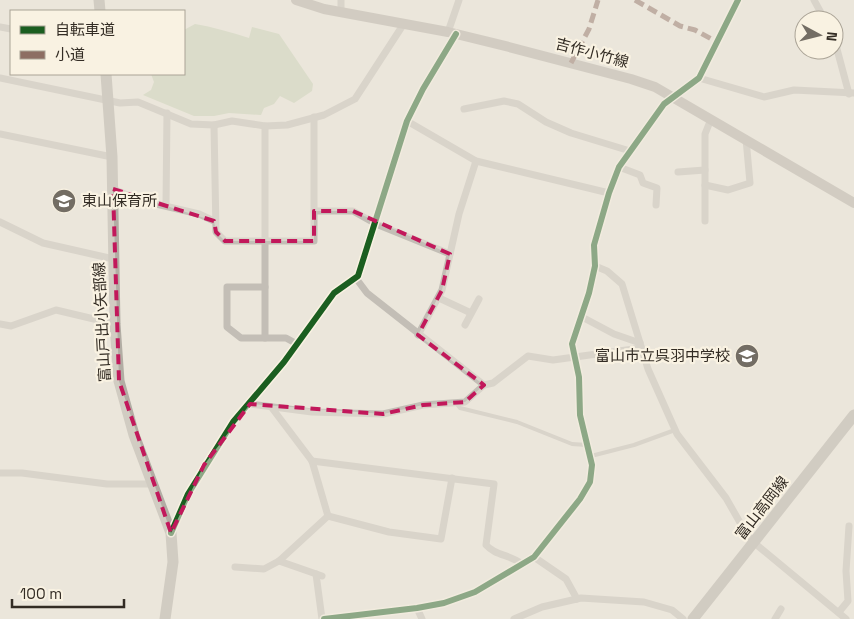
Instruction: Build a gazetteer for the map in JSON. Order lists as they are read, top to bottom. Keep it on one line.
{"streets":{"main road":["吉作小竹線","富山戸出小矢部線","富山高岡線"]},"places":{"school or university":["東山保育所","富山市立呉羽中学校"]},"legend":["自転車道","小道"],"scale_bar":"100 m","north":"right"}
